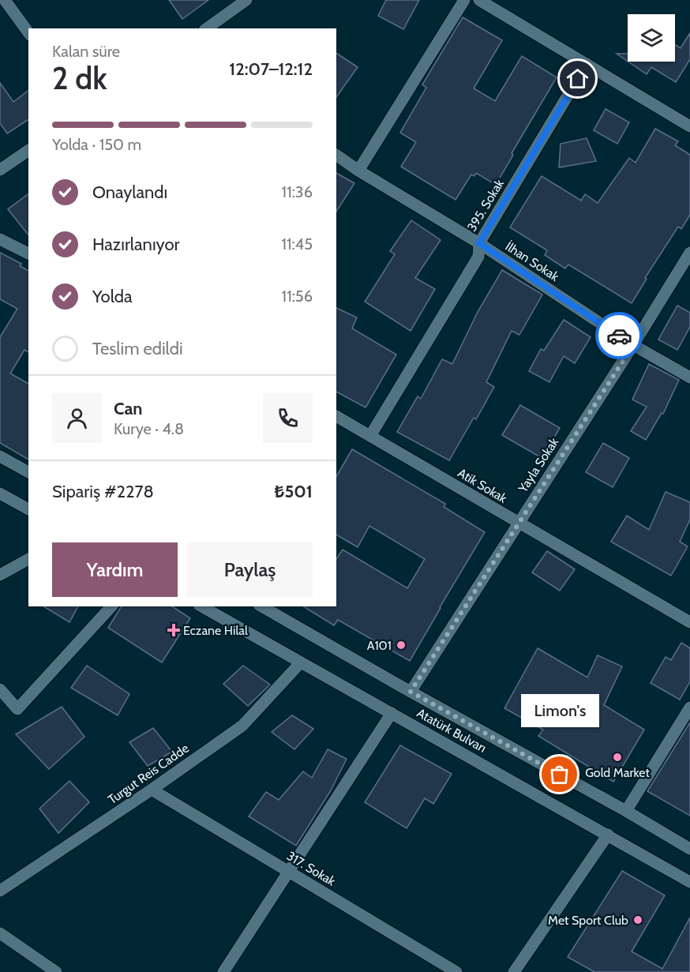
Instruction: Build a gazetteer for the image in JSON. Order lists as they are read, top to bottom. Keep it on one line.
{"streets":{"street":["395. Sokak","İlhan Sokak","Yayla Sokak","Atik Sokak","Atatürk Bulvarı","Turgut Reis Cadde","317. Sokak"]},"crossings":[["395. Sokak","İlhan Sokak"],["395. Sokak","Atik Sokak"],["İlhan Sokak","Yayla Sokak"],["Yayla Sokak","Atik Sokak"],["Yayla Sokak","Atatürk Bulvarı"],["Atatürk Bulvarı","Turgut Reis Cadde"],["Turgut Reis Cadde","317. Sokak"]],"places":{"health":["Eczane Hilal"],"other":["A101","Gold Market","Limon's","Met Sport Club"]},"page":{"heading":["2 dk","Kalan süre","12:07–12:12"],"panel":["Can","Kurye · 4.8","Sipariş #2278","₺501"],"bar":"Yolda · 150 m","list":[["Onaylandı","11:36"],["Hazırlanıyor","11:45"],["Yolda","11:56"],"Teslim edildi"],"buttons":["Yardım","Paylaş"],"bubble":"Limon's"}}
